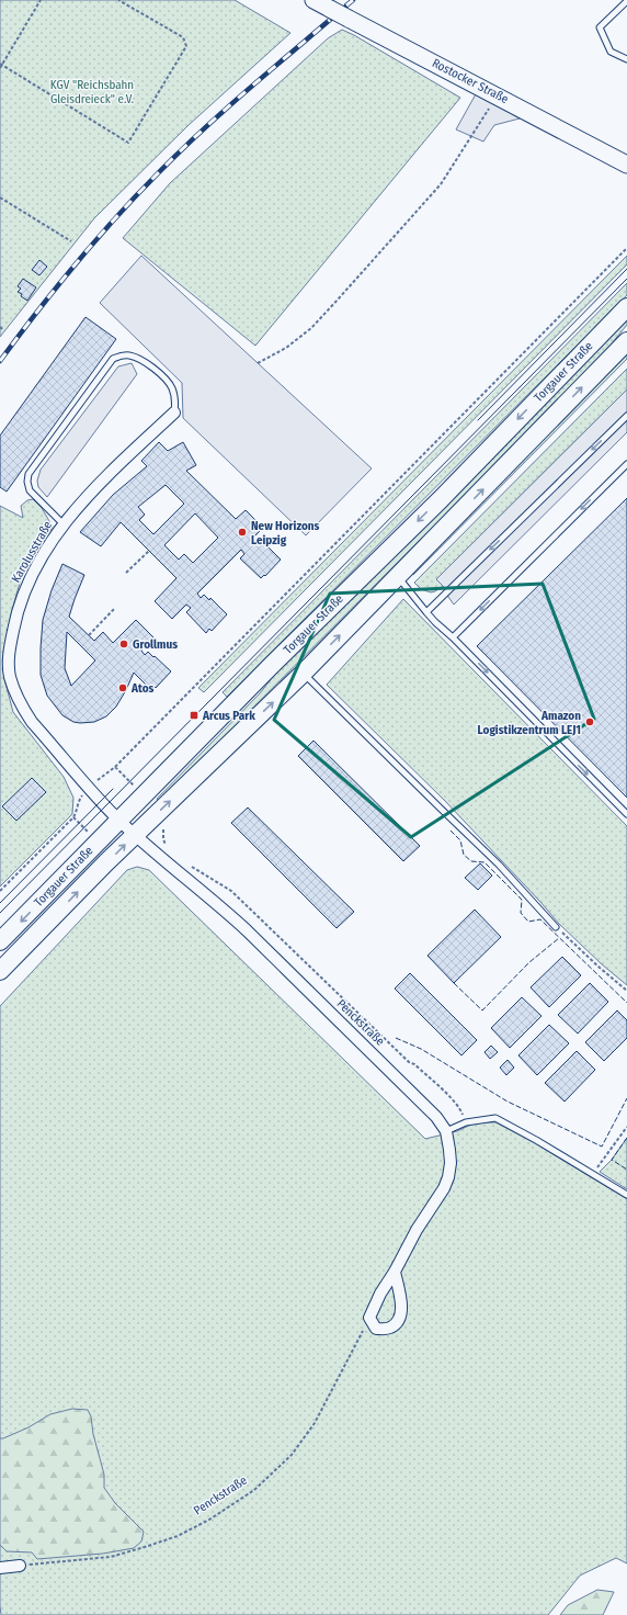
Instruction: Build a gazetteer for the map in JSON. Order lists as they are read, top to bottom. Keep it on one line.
{"streets":{"main road":["Rostocker Straße","Torgauer Straße"],"street":["Karolusstraße","Penckstraße"]},"crossings":[["Torgauer Straße","Karolusstraße"],["Torgauer Straße","Penckstraße"],["Karolusstraße","Penckstraße"]],"parks":["KGV \"Reichsbahn Gleisdreieck\" e.V."],"places":{"other":["New Horizons Leipzig","Grollmus","Atos","Amazon Logistikzentrum LEJ1"],"transit":["Arcus Park"]}}
